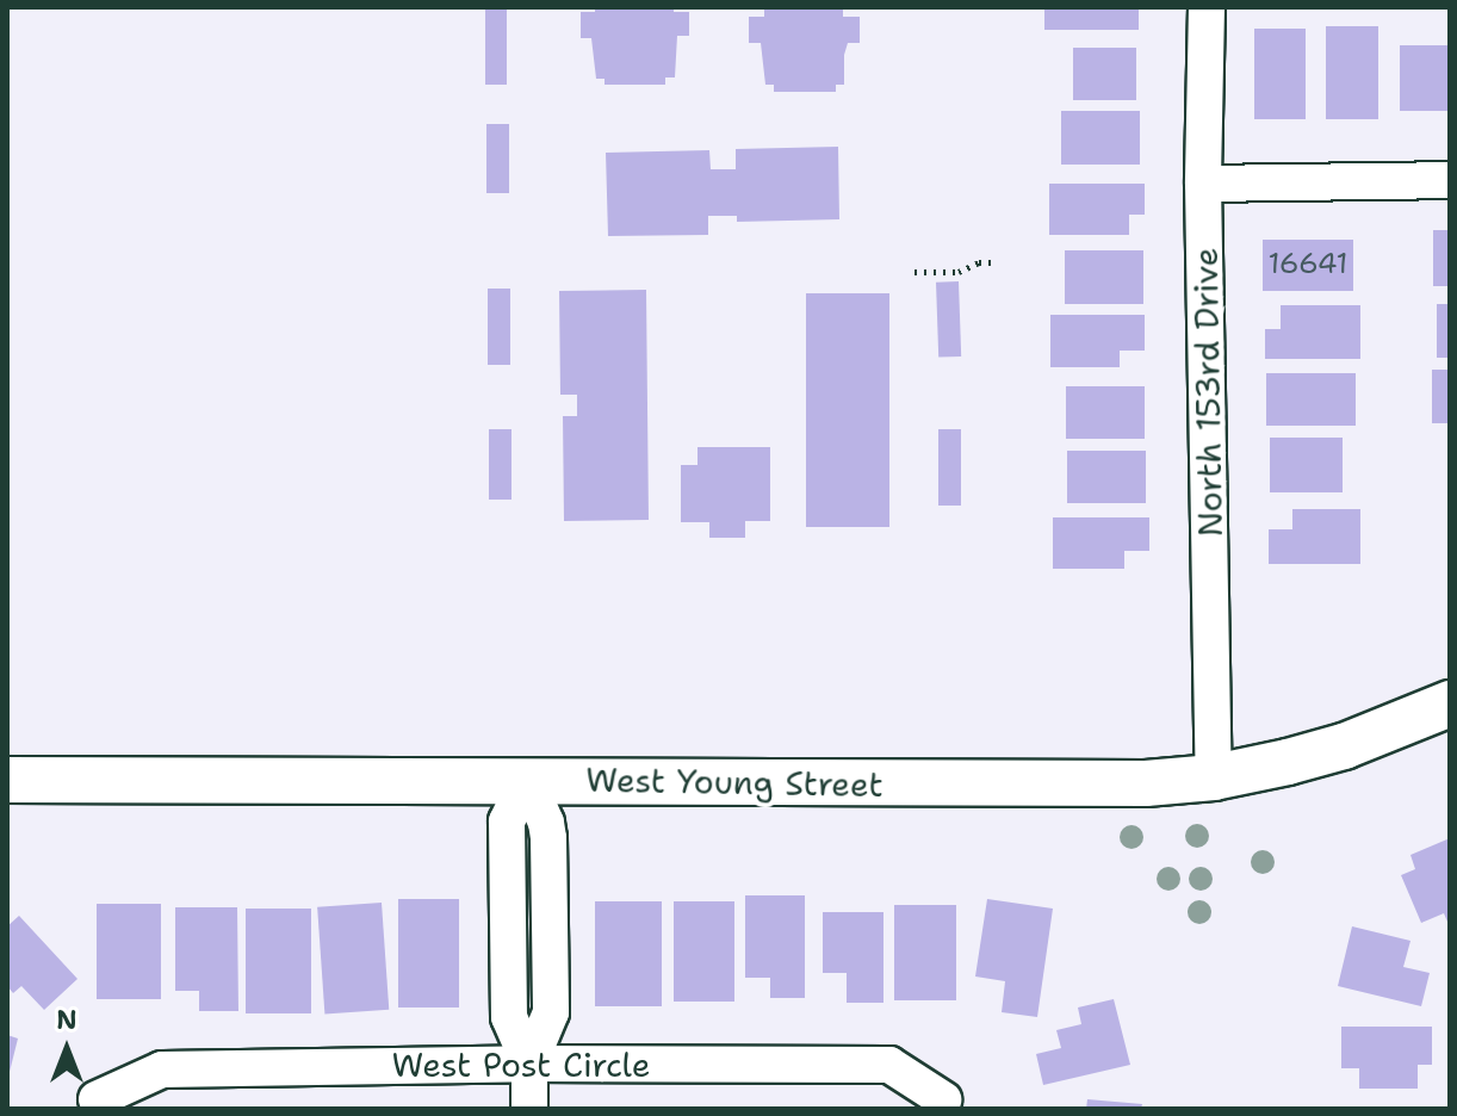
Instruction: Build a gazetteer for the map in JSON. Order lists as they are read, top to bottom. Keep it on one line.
{"streets":{"street":["North 153rd Drive","West Young Street","West Post Circle"]},"crossings":[["North 153rd Drive","West Young Street"]],"house_numbers":["16641"],"north":"top"}
